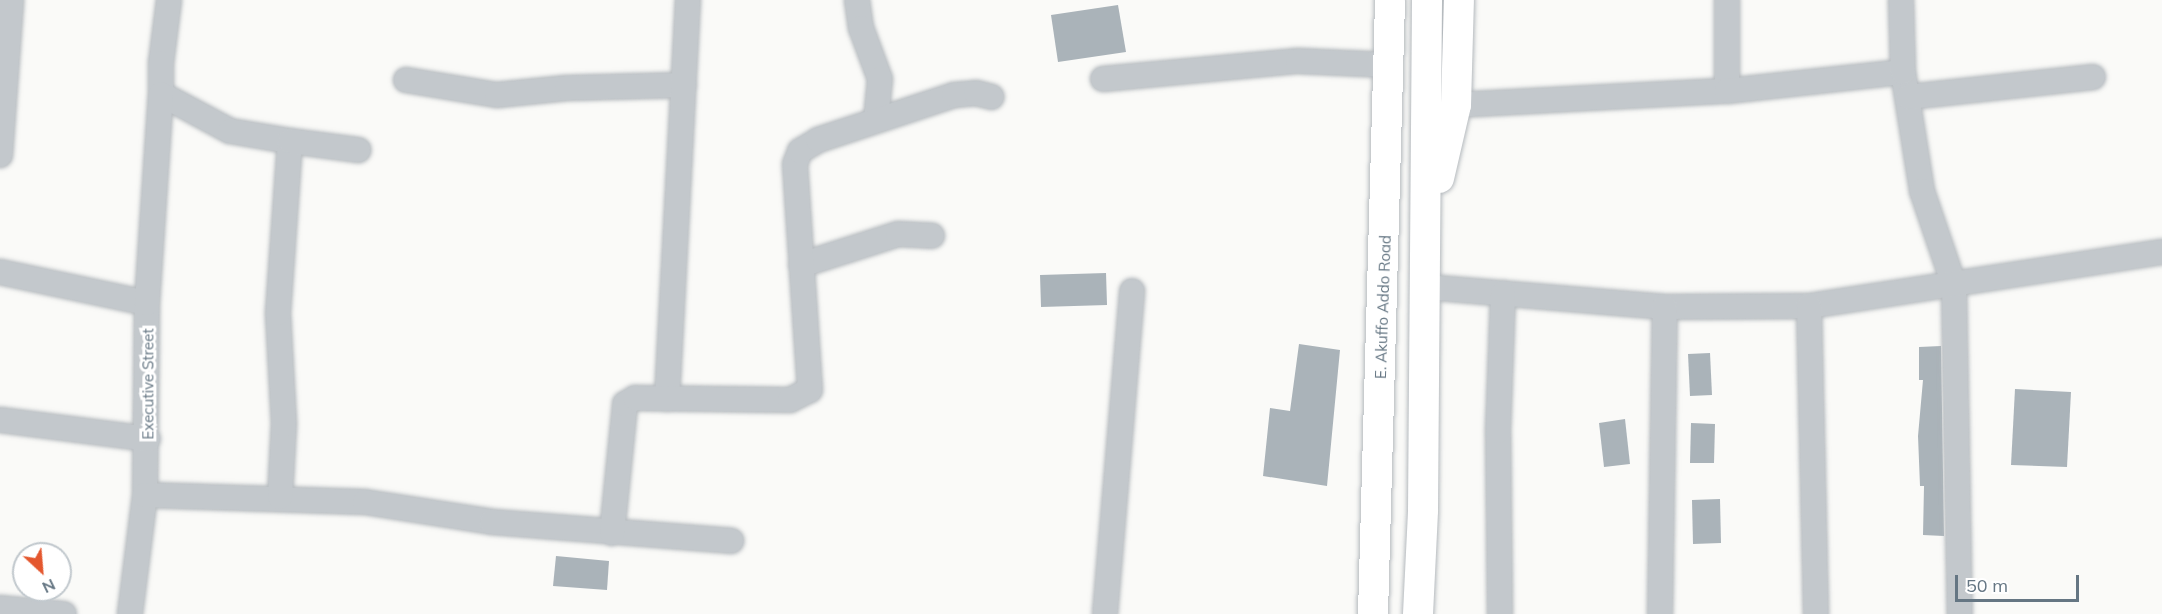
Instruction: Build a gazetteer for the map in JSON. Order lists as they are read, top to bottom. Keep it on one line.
{"streets":{"main road":["E. Akuffo Addo Road"],"street":["Executive Street"]},"scale_bar":"50 m","north":"bottom right"}
